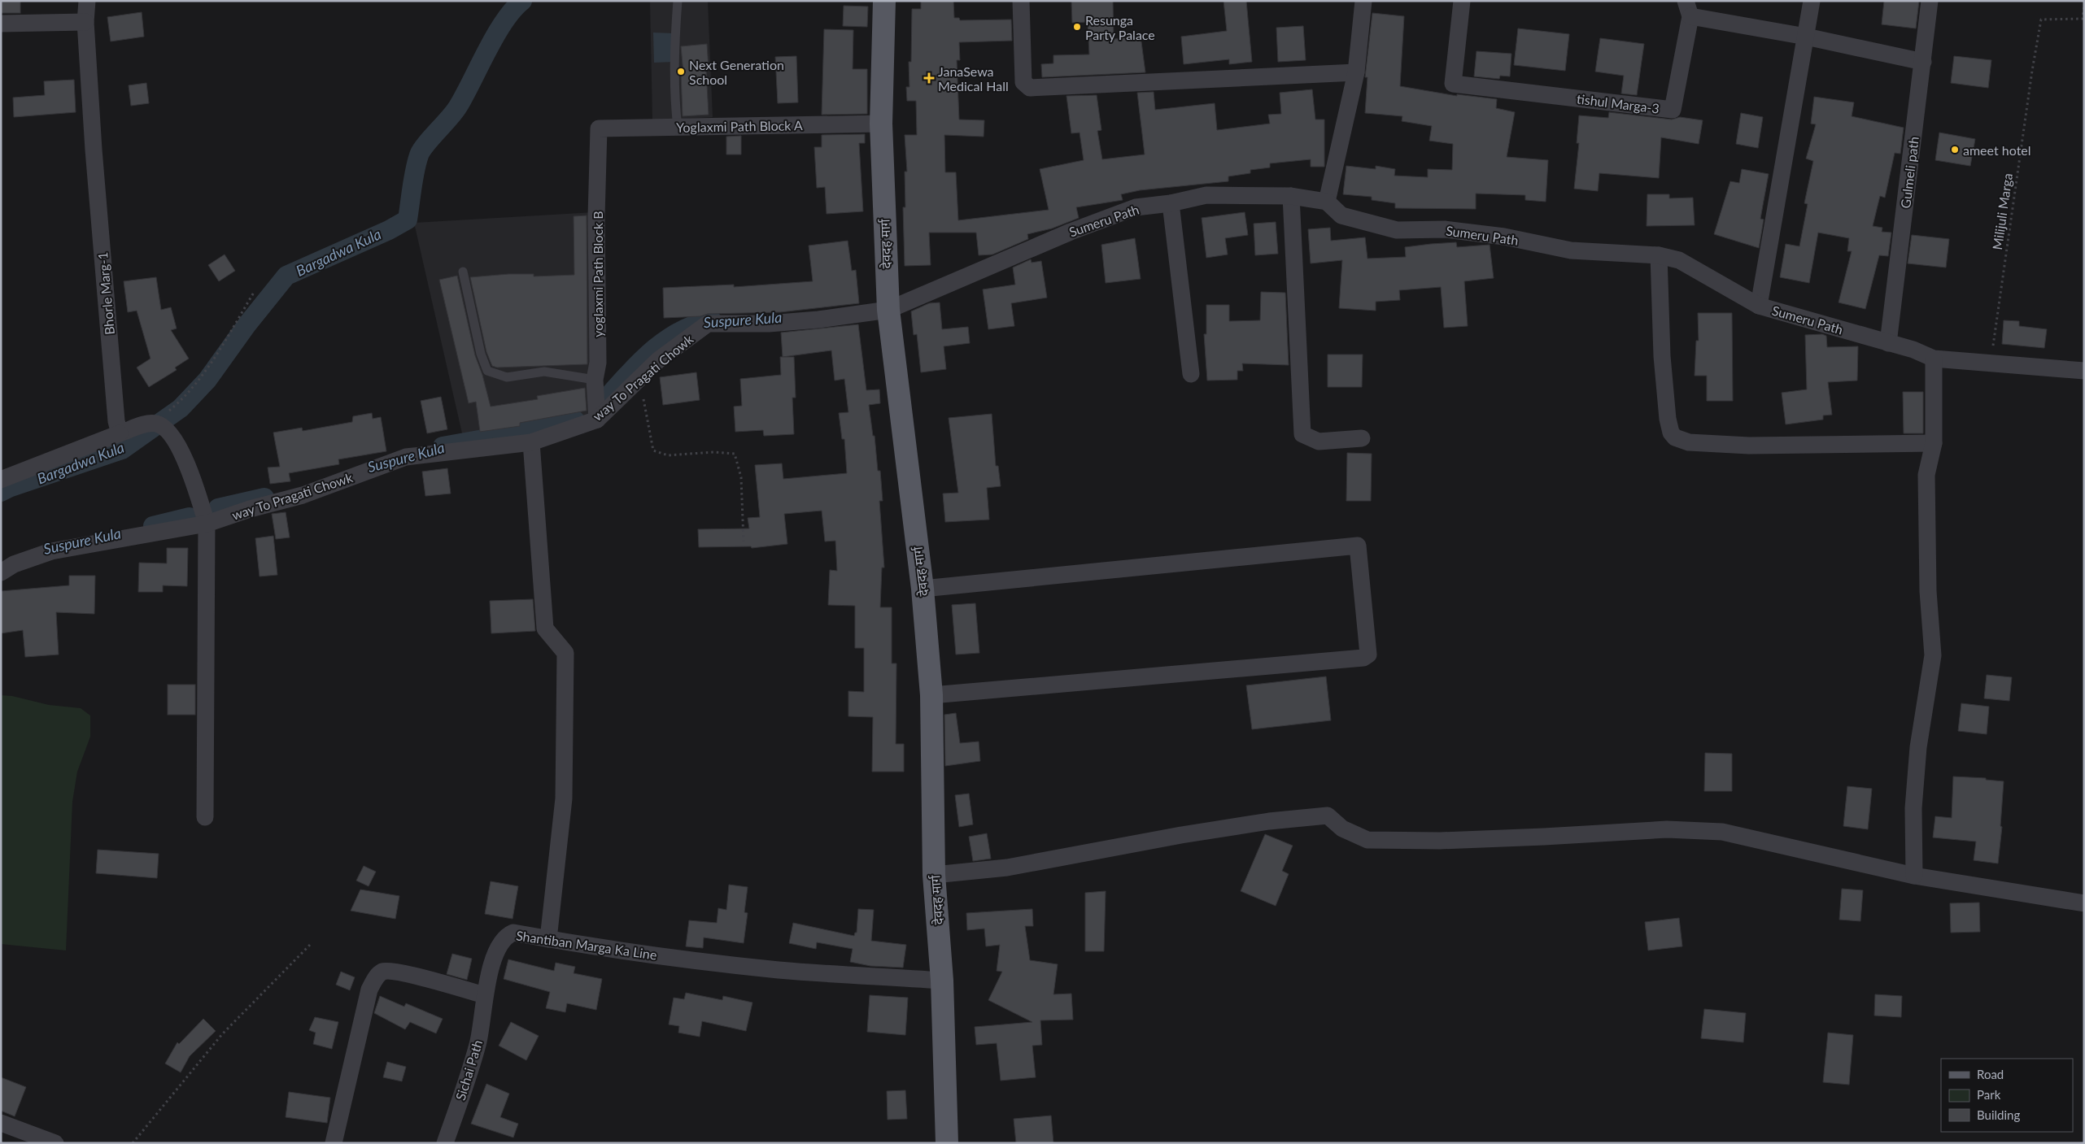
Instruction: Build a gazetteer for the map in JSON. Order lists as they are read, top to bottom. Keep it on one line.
{"streets":{"main road":["देवदह मार्ग"],"street":["tishul Marga-3","Yoglaxmi Path Block A","Gulmeli path","Sumeru Path","yoglaxmi Path Block B","Bhorle Marg-1","way To Pragati Chowk","Shantiban Marga Ka Line","Sichai Path"],"path":["Milijuli Marga"]},"crossings":[["Yoglaxmi Path Block A","देवदह मार्ग"],["Yoglaxmi Path Block A","yoglaxmi Path Block B"],["Gulmeli path","Sumeru Path"],["Milijuli Marga","Sumeru Path"],["Sumeru Path","देवदह मार्ग"],["Sumeru Path","way To Pragati Chowk"],["देवदह मार्ग","way To Pragati Chowk"],["देवदह मार्ग","Shantiban Marga Ka Line"],["yoglaxmi Path Block B","way To Pragati Chowk"],["Shantiban Marga Ka Line","Sichai Path"]],"water":["Bargadwa Kula","Suspure Kula"],"places":{"other":["Resunga Party Palace","Next Generation School","ameet hotel"],"health":["JanaSewa Medical Hall"]},"legend":["Road","Park","Building"]}
